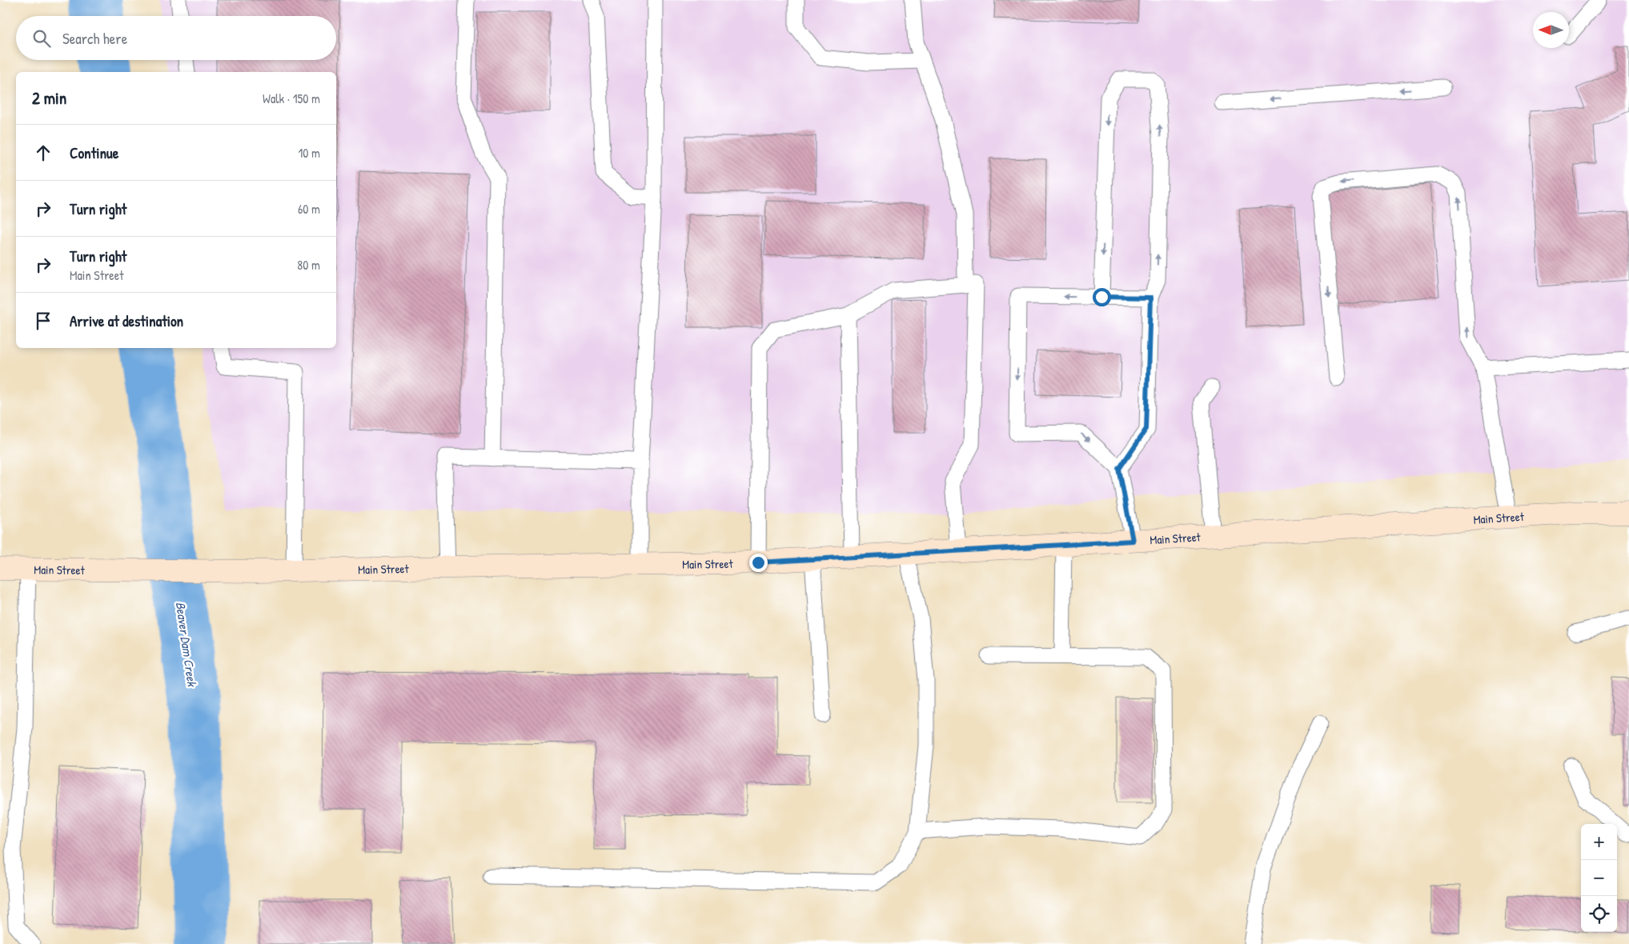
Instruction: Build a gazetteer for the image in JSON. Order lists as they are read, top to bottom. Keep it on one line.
{"streets":{"main road":["Main Street"]},"water":["Beaver Dam Creek"],"north":"left","page":{"search":"Search here","heading":["2 min","Walk · 150 m"],"list":[["Continue","10 m"],["Turn right","60 m"],["Turn right","Main Street","80 m"],"Arrive at destination"],"map_buttons":["+","−"]}}
